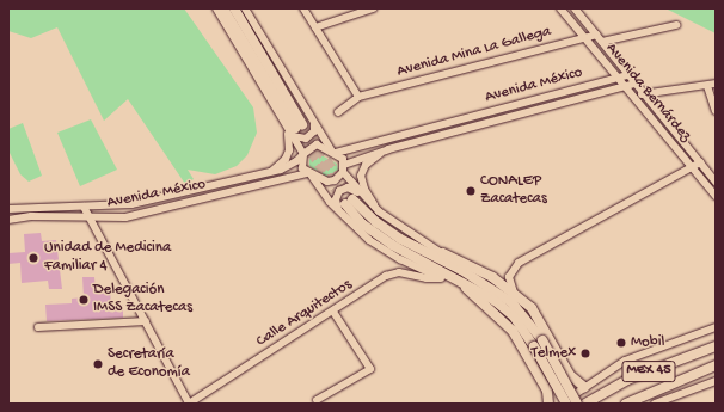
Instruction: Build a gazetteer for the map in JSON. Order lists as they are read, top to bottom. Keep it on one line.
{"streets":{"main road":["MEX 45"],"street":["Avenida Mina La Gallega","Avenida México","Avenida Bernárdez","Calle Arquitectos"]},"crossings":[["Avenida Mina La Gallega","Avenida Bernárdez"],["Avenida México","Avenida Bernárdez"]],"places":["CONALEP Zacatecas","Unidad de Medicina Familiar 4","Delegación IMSS Zacatecas","Mobil","Telmex","Secretaría de Economía"]}
